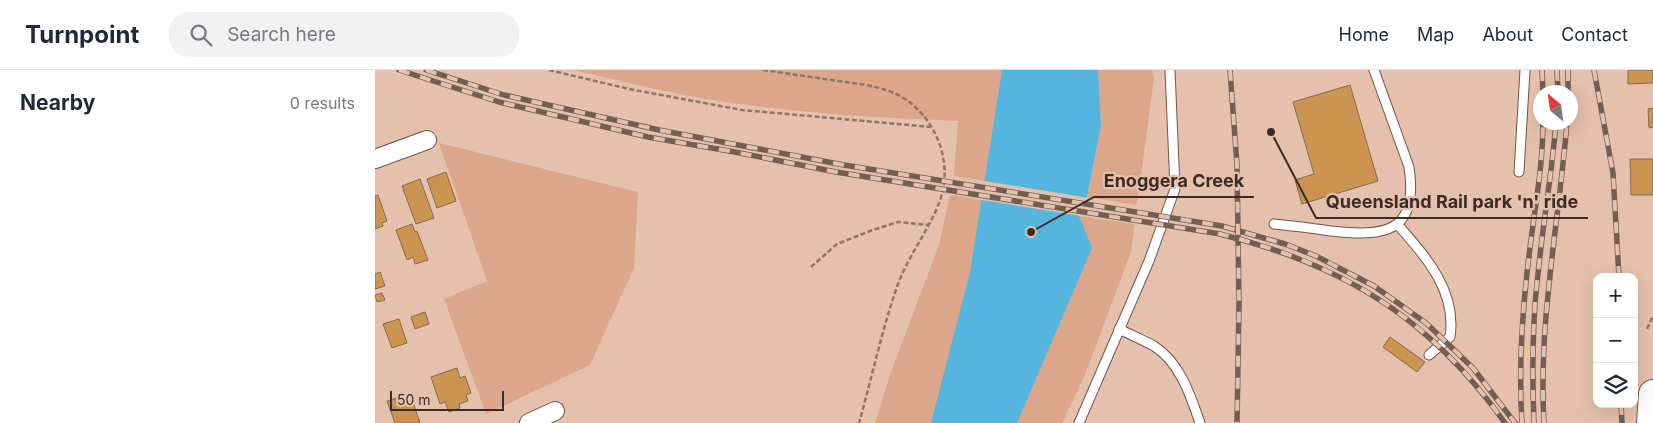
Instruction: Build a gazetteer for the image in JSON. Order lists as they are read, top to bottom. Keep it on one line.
{"places":["Queensland Rail park 'n' ride","Enoggera Creek"],"scale_bar":"50 m","north":"top left","page":{"header":"Turnpoint","search":"Search here","nav":["Home","Map","About","Contact"],"heading":["Nearby","0 results"],"map_buttons":["+","−"],"scale":"50 m"}}
